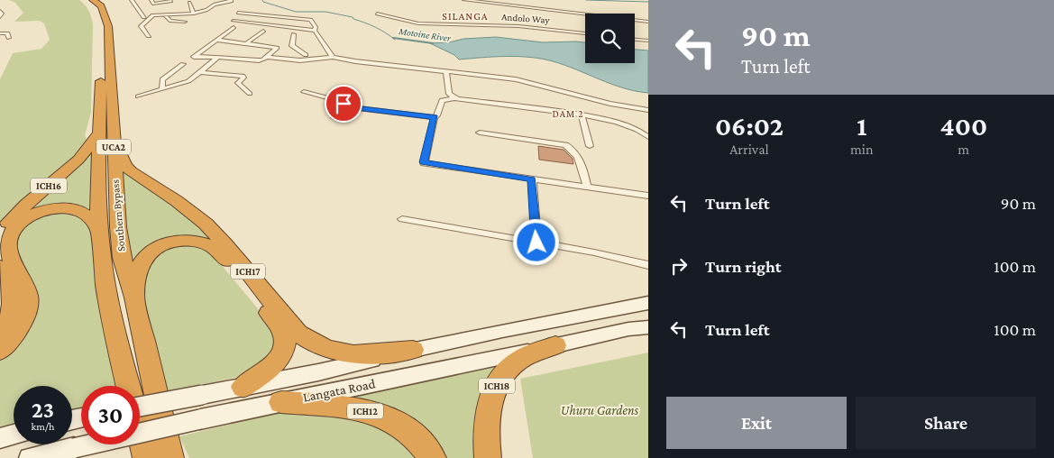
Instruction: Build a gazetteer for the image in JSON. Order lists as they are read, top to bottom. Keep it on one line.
{"streets":{"highway":["UCA2","ICH16","Southern Bypass","ICH17","ICH18","ICH12"],"main road":["Langata Road"],"street":["Andolo Way"]},"crossings":[["ICH16","Southern Bypass"],["ICH16","ICH17"],["Southern Bypass","ICH17"],["ICH17","Langata Road"],["ICH18","Langata Road"],["Langata Road","ICH12"]],"districts":["SILANGA","DAM 2"],"water":["Motoine River"],"parks":["Uhuru Gardens"],"page":{"turn":["90 m","Turn left"],"eta":["06:02","Arrival","1","min","400","m"],"list":[{"name":"Turn left","value":"90 m"},{"name":"Turn right","value":"100 m"},{"name":"Turn left","value":"100 m"}],"speed":"23 km/h","limit":"30","buttons":["Exit","Share"]}}
